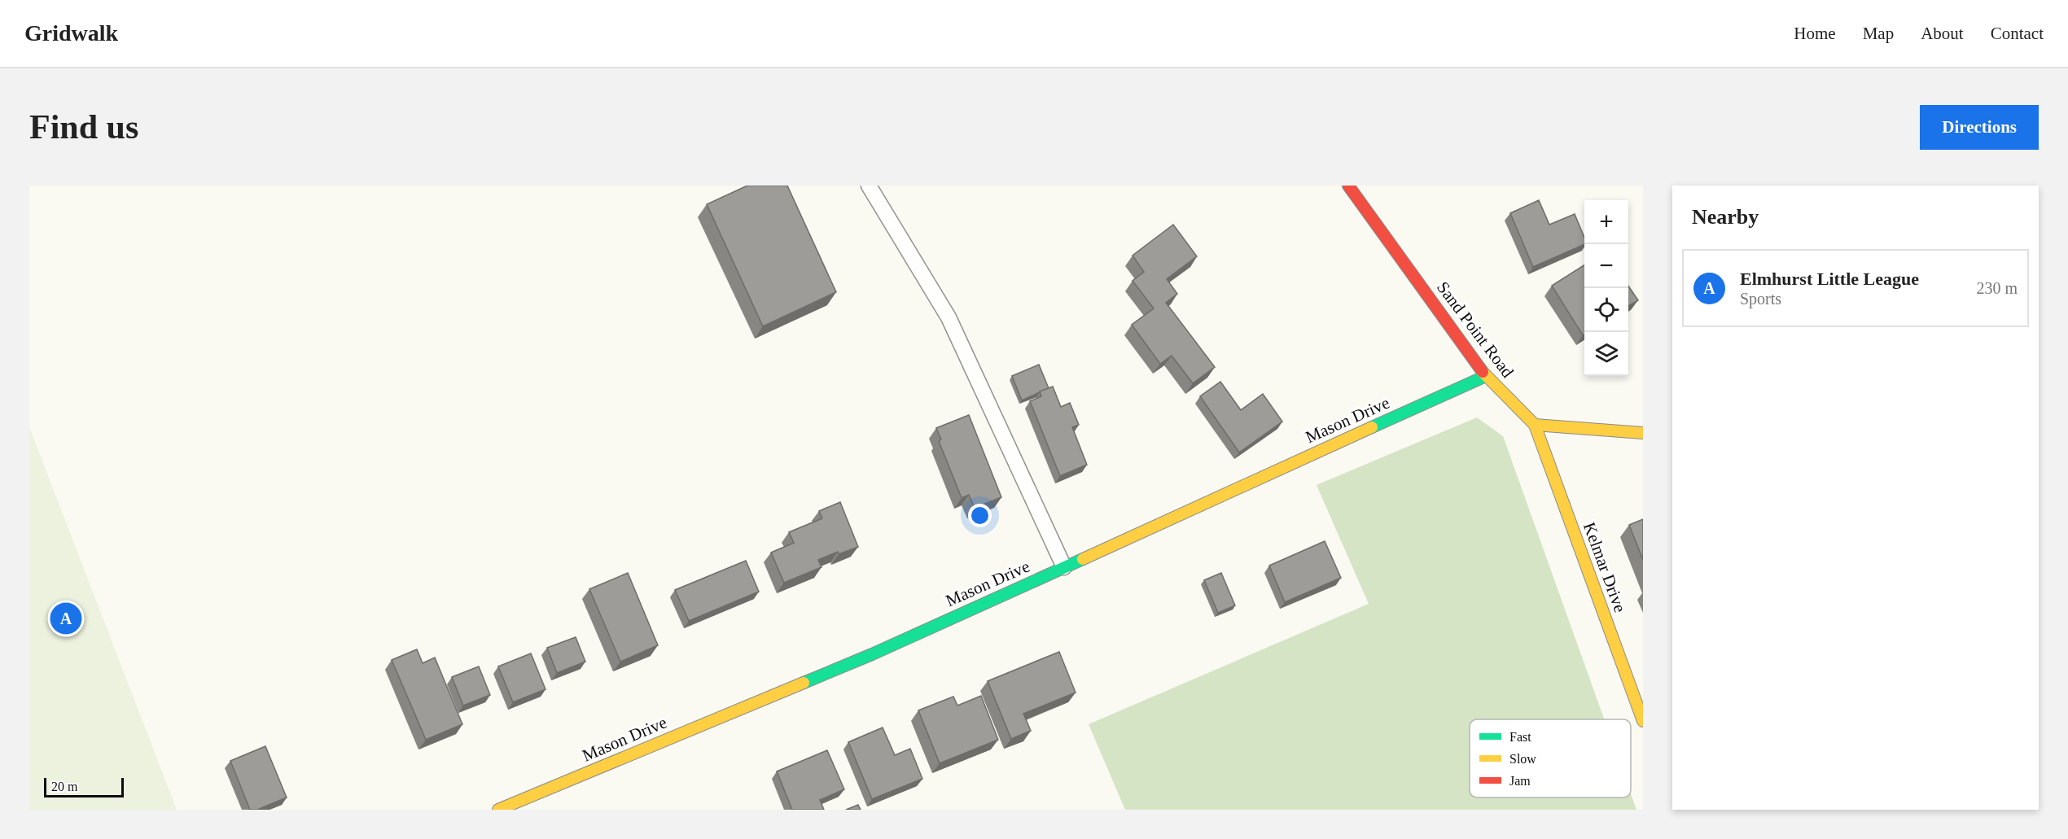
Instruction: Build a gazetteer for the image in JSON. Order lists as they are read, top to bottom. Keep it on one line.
{"streets":{"street":["Sand Point Road","Mason Drive","Kelmar Drive"]},"crossings":[["Sand Point Road","Mason Drive"],["Sand Point Road","Kelmar Drive"]],"legend":["Fast","Slow","Jam"],"scale_bar":"20 m","page":{"header":"Gridwalk","nav":["Home","Map","About","Contact"],"buttons":"Directions","title":"Find us","heading":"Nearby","map_buttons":["+","−"],"list":[{"mark":"A","name":"Elmhurst Little League","note":"Sports","value":"230 m"}],"pins":"A","scale":"20 m"}}
